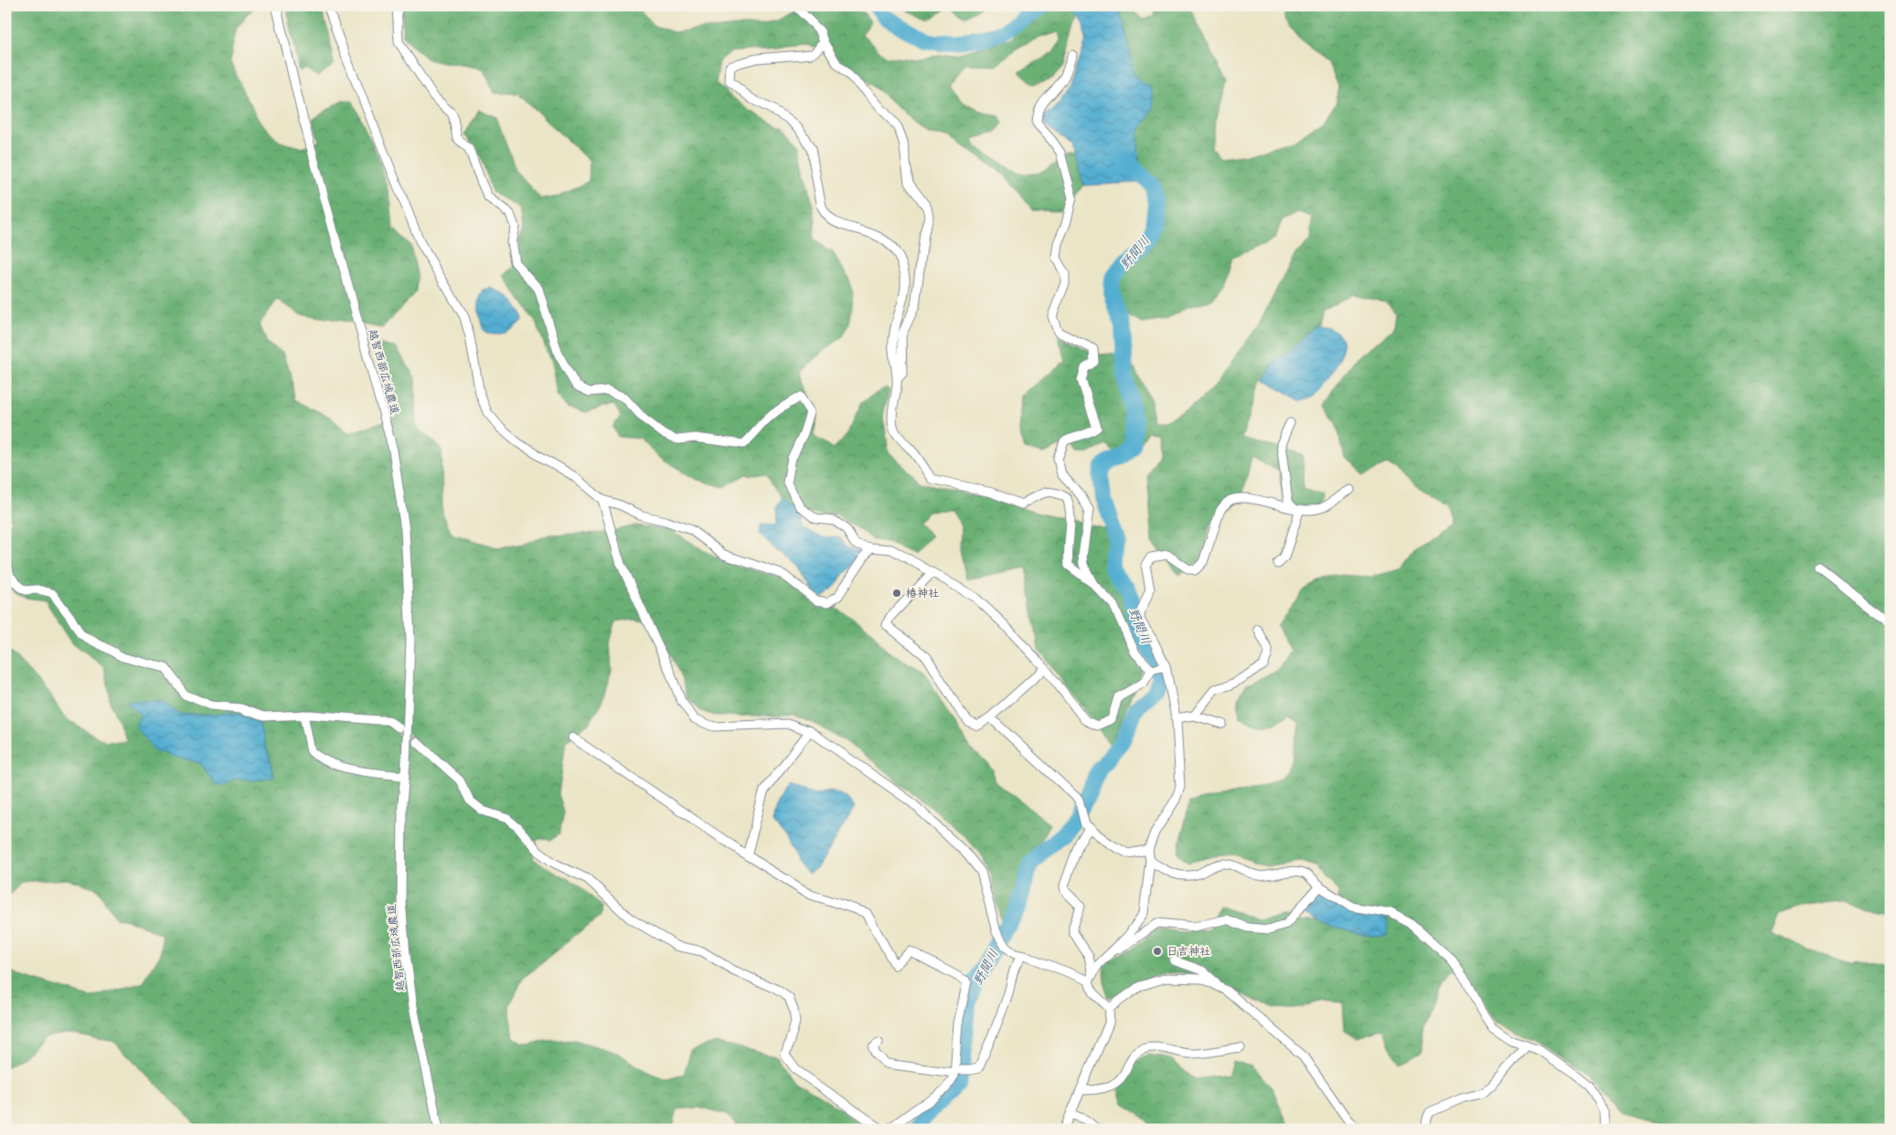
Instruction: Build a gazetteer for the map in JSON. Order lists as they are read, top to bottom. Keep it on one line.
{"streets":{"street":["越智西部広域農道"]},"water":["野間川"],"places":["椿神社","日吉神社"]}
